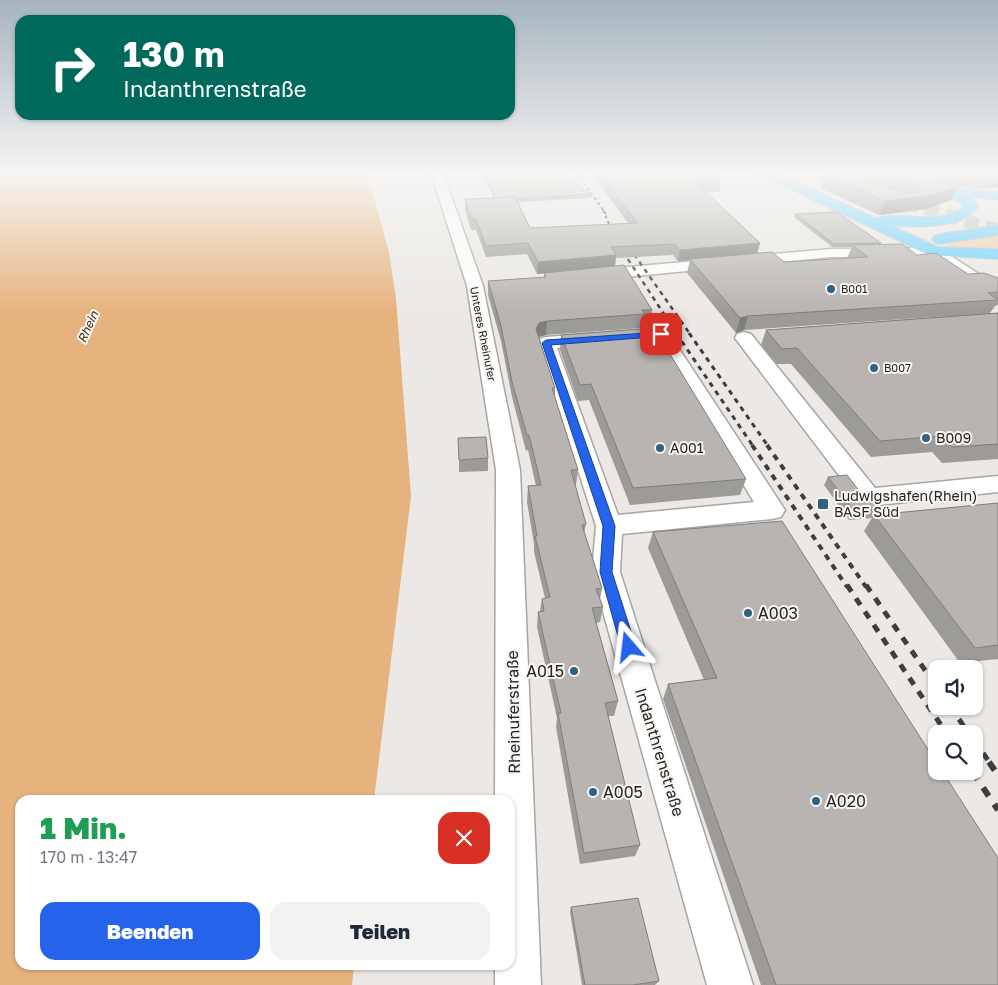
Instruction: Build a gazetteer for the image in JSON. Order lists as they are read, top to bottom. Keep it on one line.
{"streets":{"street":["Unteres Rheinufer","Rheinuferstraße","Indanthrenstraße"]},"crossings":[["Unteres Rheinufer","Rheinuferstraße"]],"water":["Rhein"],"places":{"other":["B001","B007","B009","A001","A003","A015","A005","A020"],"transit":["Ludwigshafen(Rhein) BASF Süd"]},"page":{"turn":["130 m","Indanthrenstraße"],"heading":["1 Min.","170 m · 13:47"],"buttons":["Beenden","Teilen"]}}
